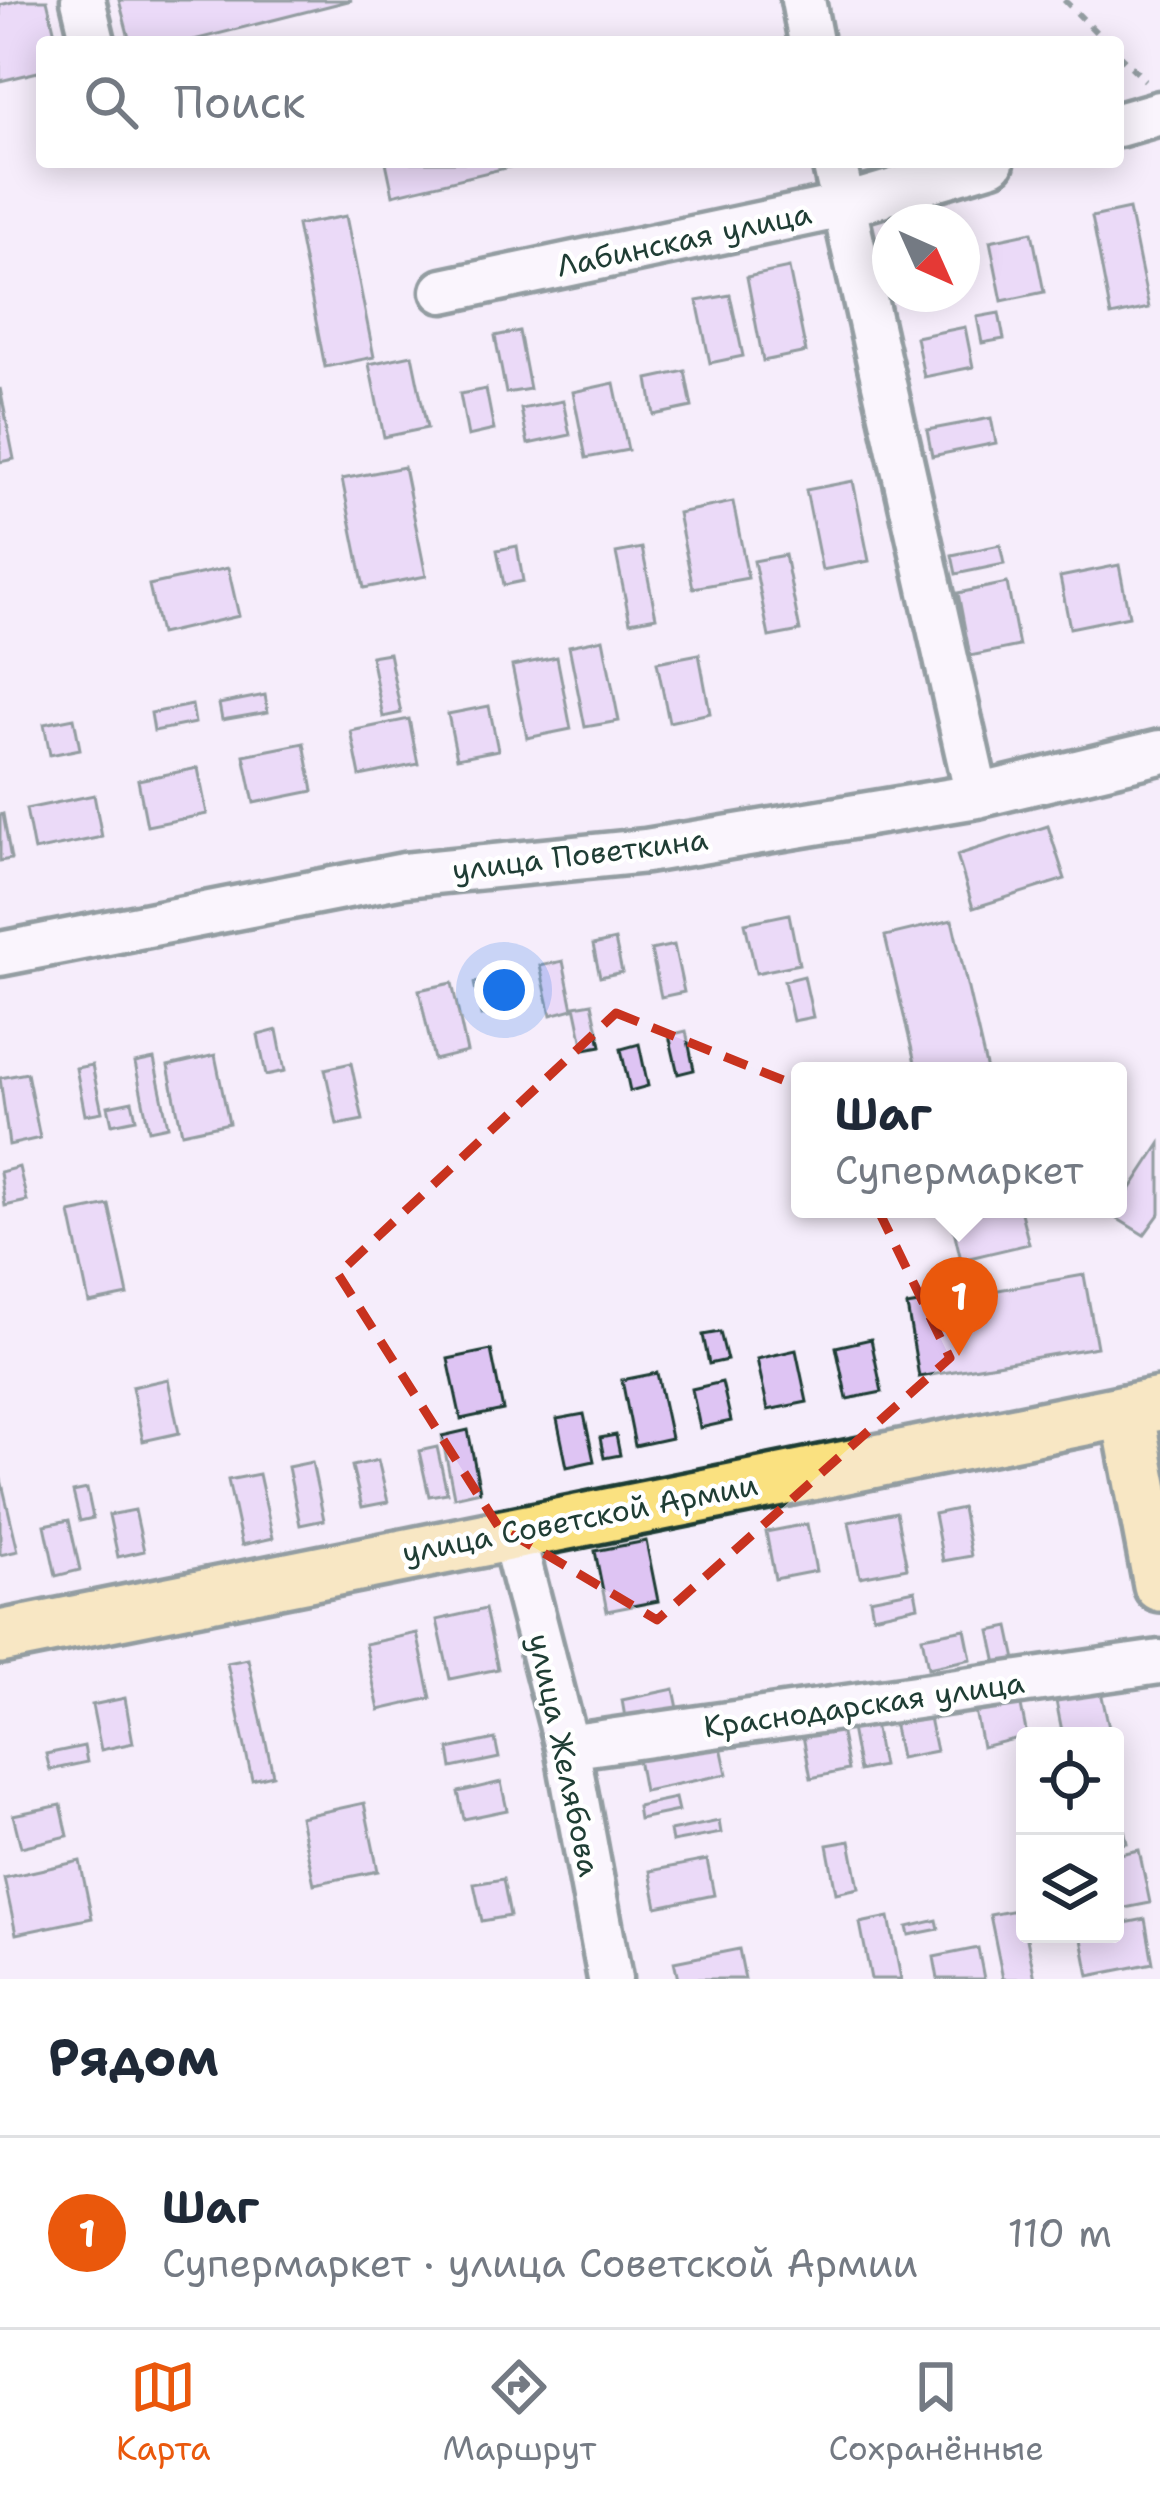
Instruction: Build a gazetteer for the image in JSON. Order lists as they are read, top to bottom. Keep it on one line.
{"streets":{"main road":["улица Советской Армии"],"street":["Лабинская улица","улица Поветкина","Краснодарская улица","улица Желябова"]},"crossings":[["улица Советской Армии","улица Желябова"],["Краснодарская улица","улица Желябова"]],"north":"bottom right","page":{"search":"Поиск","popup":["Шаг","Супермаркет"],"pins":"1","heading":"Рядом","list":[{"mark":"1","name":"Шаг","note":"Супермаркет · улица Советской Армии","value":"110 m"}],"nav":["Карта","Маршрут","Сохранённые"]}}
